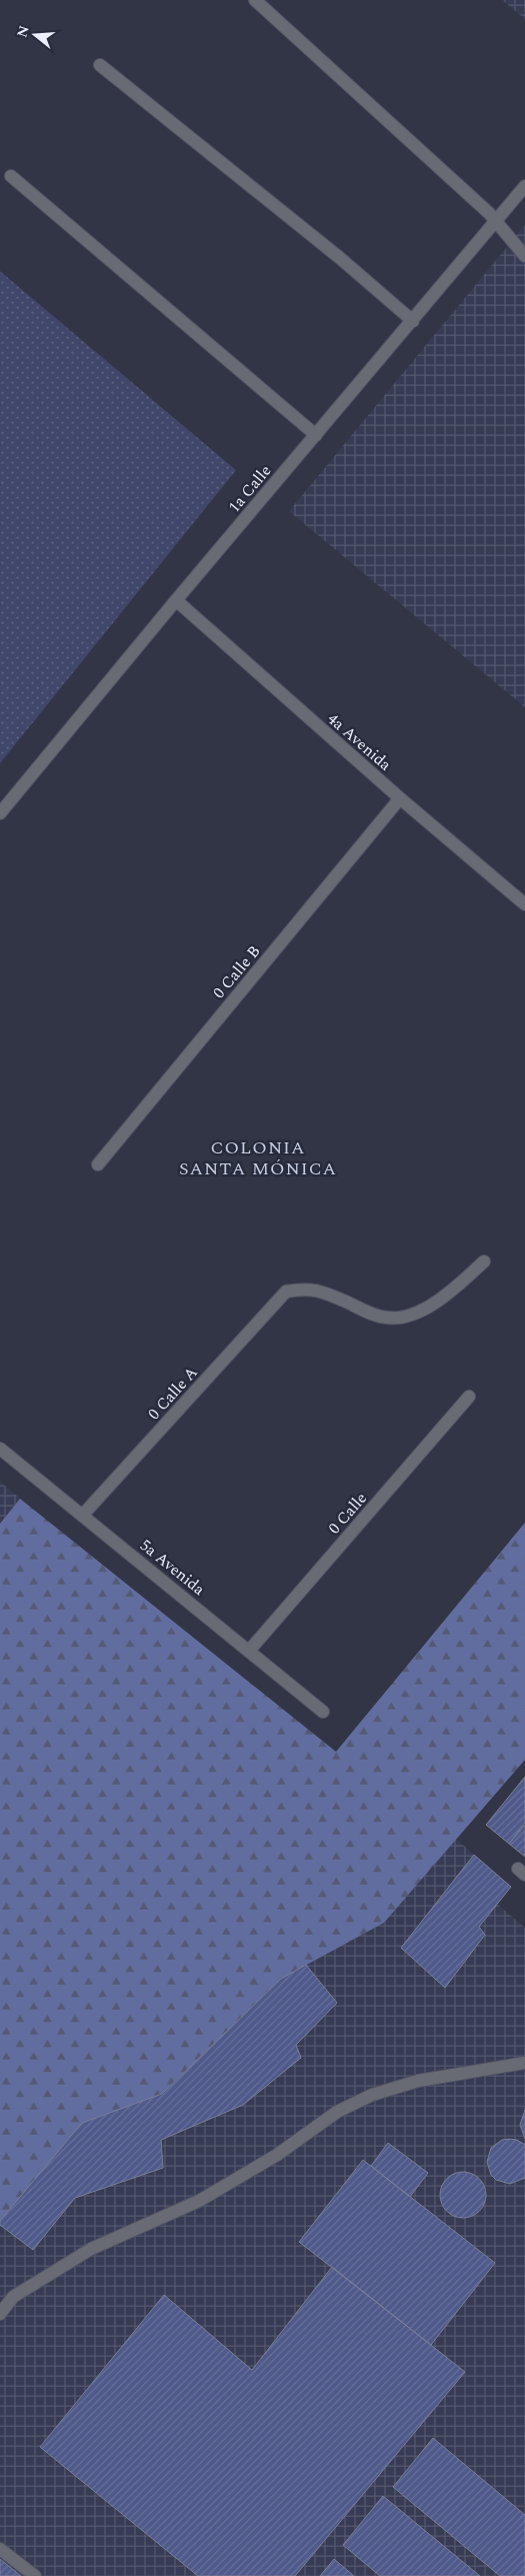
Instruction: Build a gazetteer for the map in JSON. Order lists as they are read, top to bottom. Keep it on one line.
{"streets":{"street":["1a Calle","4a Avenida","0 Calle B","0 Calle A","0 Calle","5a Avenida"]},"crossings":[["1a Calle","4a Avenida"],["4a Avenida","0 Calle B"],["0 Calle A","5a Avenida"],["0 Calle","5a Avenida"]],"districts":["COLONIA SANTA MÓNICA"],"north":"left"}
